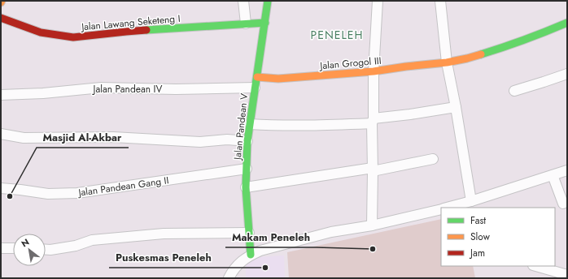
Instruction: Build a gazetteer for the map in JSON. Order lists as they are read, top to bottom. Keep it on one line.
{"streets":{"street":["Jalan Lawang Seketeng I","Jalan Grogol III","Jalan Pandean IV","Jalan Pandean V","Jalan Pandean Gang II"]},"crossings":[["Jalan Lawang Seketeng I","Jalan Pandean V"],["Jalan Grogol III","Jalan Pandean V"],["Jalan Pandean IV","Jalan Pandean V"],["Jalan Pandean V","Jalan Pandean Gang II"]],"districts":["PENELEH"],"places":["Masjid Al-Akbar","Makam Peneleh","Puskesmas Peneleh"],"legend":["Fast","Slow","Jam"],"north":"top left"}
